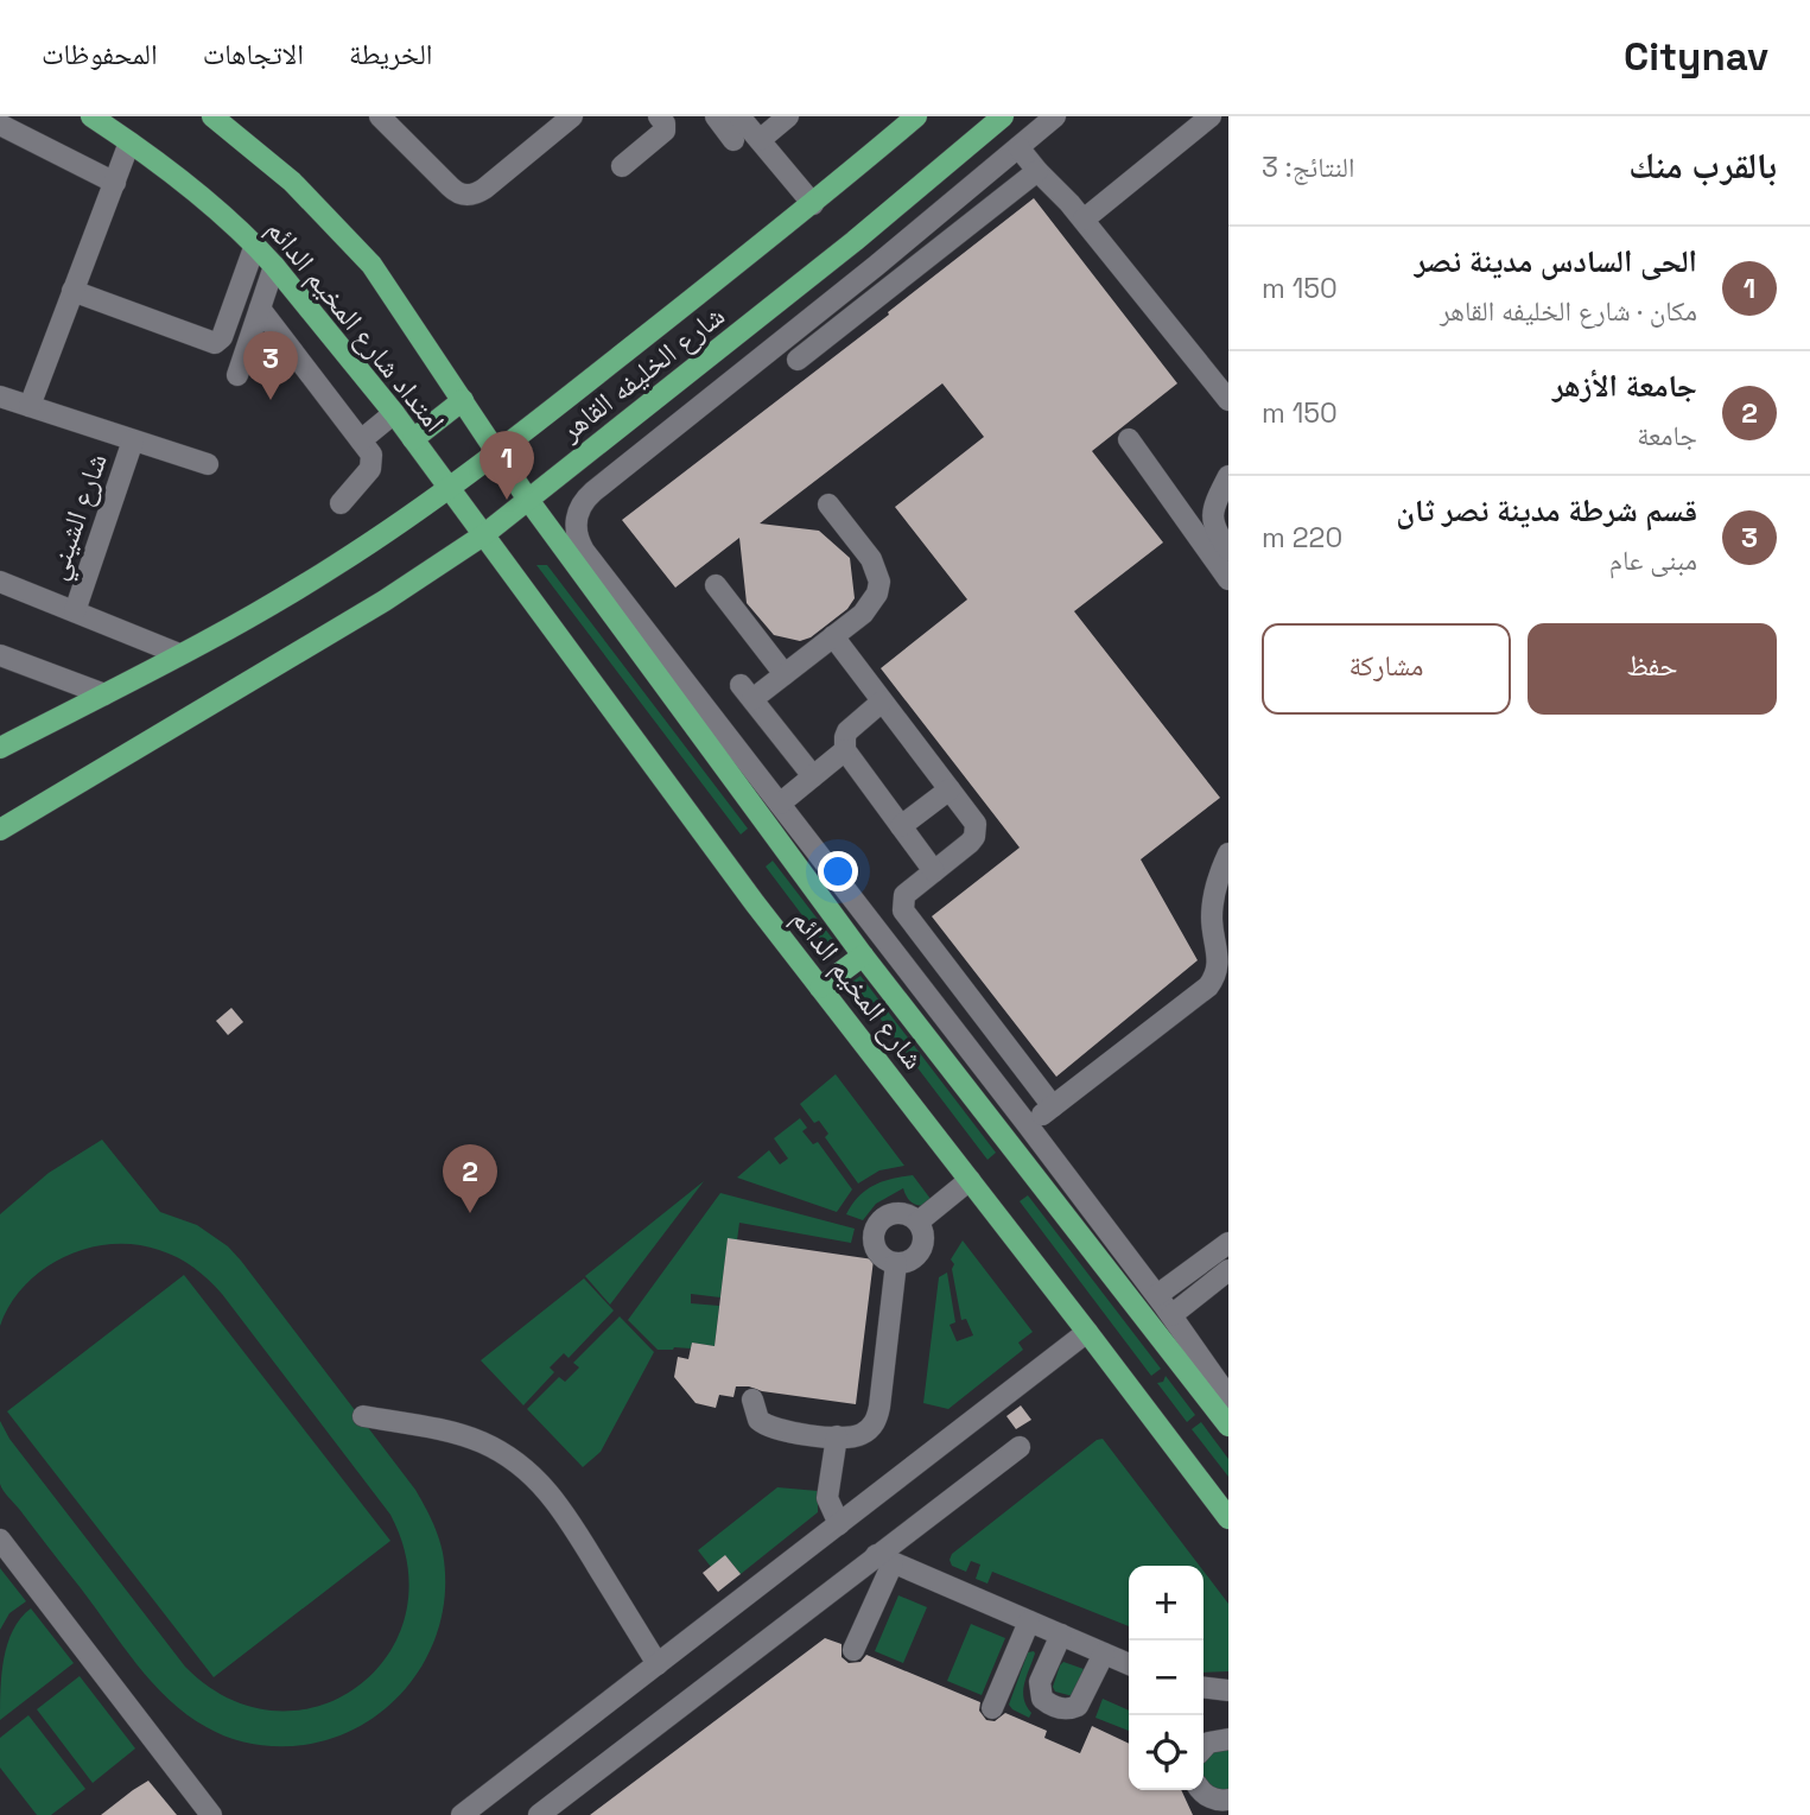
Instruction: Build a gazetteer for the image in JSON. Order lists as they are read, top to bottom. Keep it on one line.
{"streets":{"main road":["امتداد شارع المخيم الدائم","شارع الخليفه القاهر","شارع المخيم الدائم"],"street":["شارع الشيني"]},"crossings":[["امتداد شارع المخيم الدائم","شارع الخليفه القاهر"],["امتداد شارع المخيم الدائم","شارع المخيم الدائم"],["شارع الخليفه القاهر","شارع المخيم الدائم"]],"page":{"header":"Citynav","nav":["الخريطة","الاتجاهات","المحفوظات"],"heading":["بالقرب منك","النتائج: 3"],"list":[{"mark":"1","name":"الحى السادس مدينة نصر","note":"مكان · شارع الخليفه القاهر","value":"150 m"},{"mark":"2","name":"جامعة الأزهر","note":"جامعة","value":"150 m"},{"mark":"3","name":"قسم شرطة مدينة نصر ثان","note":"مبنى عام","value":"220 m"}],"pins":["3","1","2"],"buttons":["حفظ","مشاركة"],"map_buttons":["+","−"]}}
